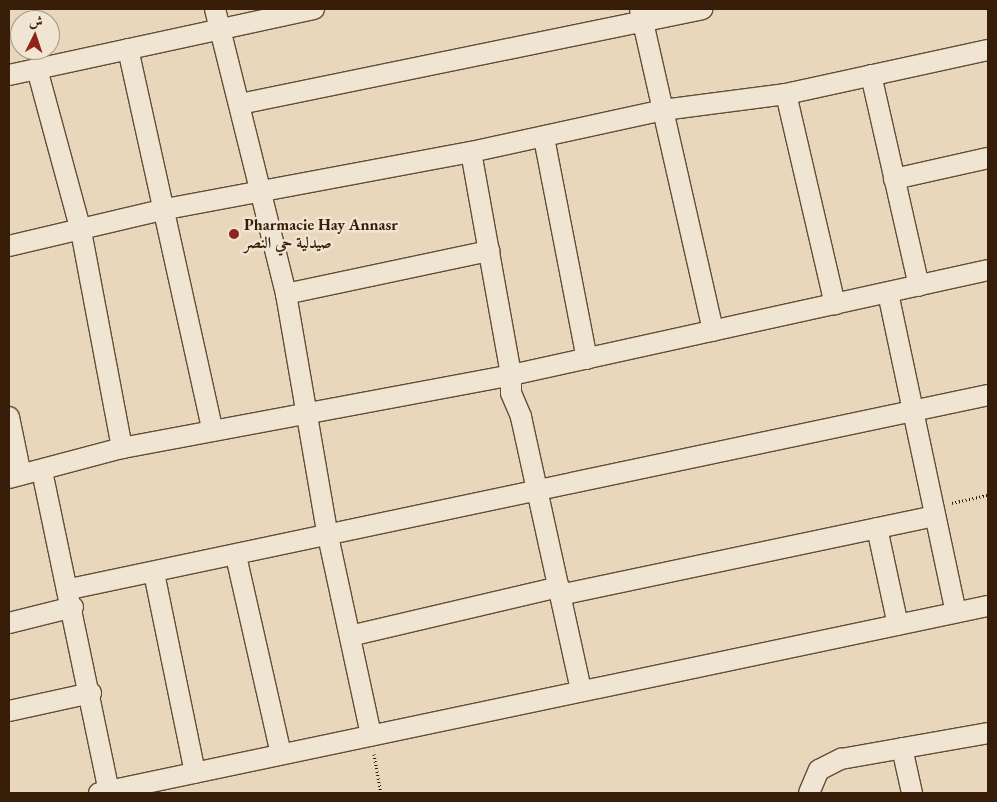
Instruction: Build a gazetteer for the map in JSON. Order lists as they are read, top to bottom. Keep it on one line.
{"places":["Pharmacie Hay Annasr صيدلية حي النصر"],"north":"top"}
